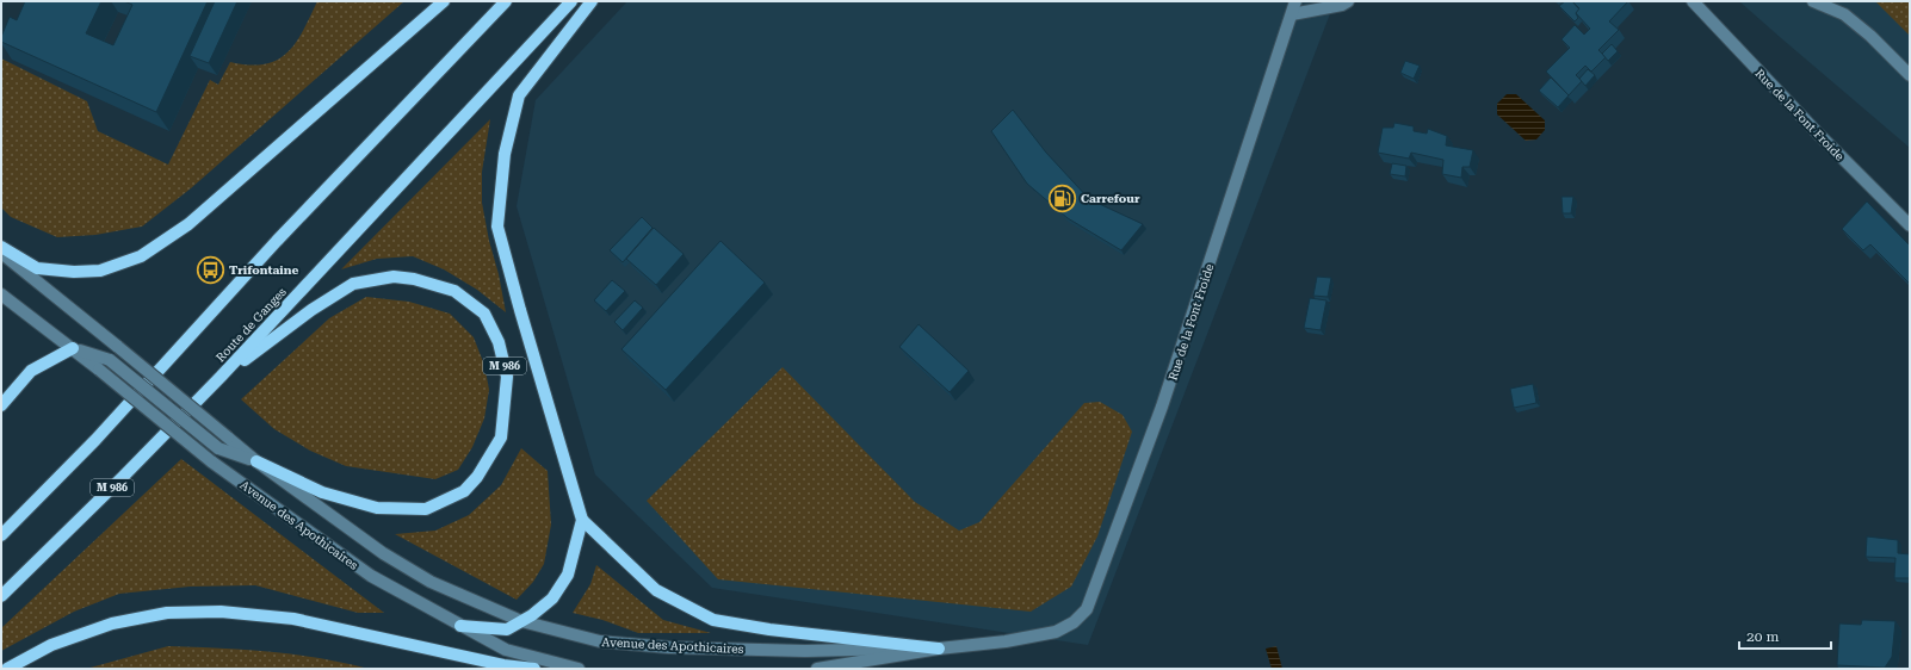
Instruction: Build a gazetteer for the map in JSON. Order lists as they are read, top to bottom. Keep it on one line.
{"streets":{"main road":["Route de Ganges","M 986"],"street":["Rue de la Font Froide","Avenue des Apothicaires"]},"crossings":[["Rue de la Font Froide","Avenue des Apothicaires"],["Route de Ganges","M 986"],["M 986","Avenue des Apothicaires"]],"places":{"fuel station":["Carrefour"],"bus stop":["Trifontaine"]},"scale_bar":"20 m"}
